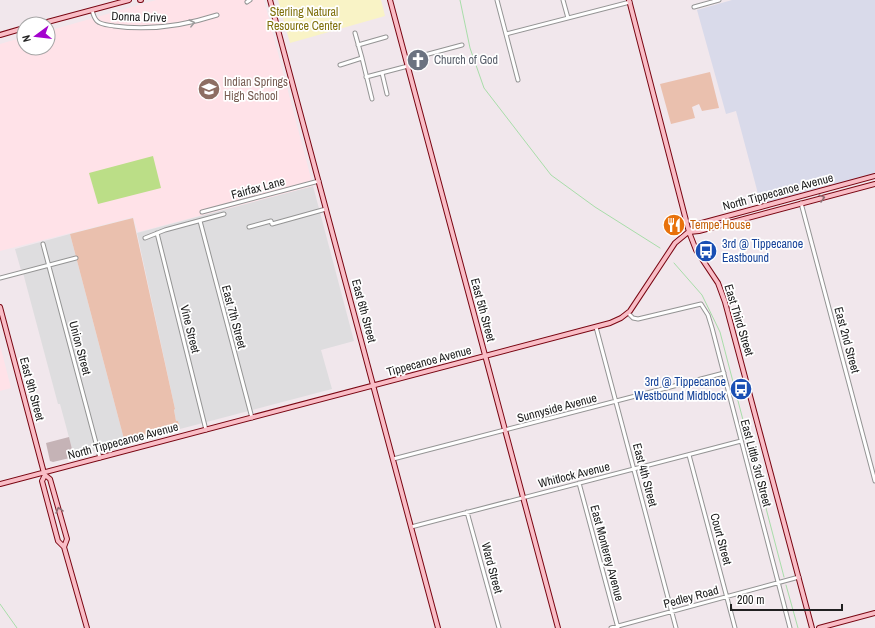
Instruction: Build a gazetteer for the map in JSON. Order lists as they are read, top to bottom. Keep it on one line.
{"streets":{"street":["Donna Drive","Fairfax Lane","North Tippecanoe Avenue","East 5th Street","East 6th Street","East 7th Street","East Third Street","Vine Street","East 2nd Street","Union Street","Tippecanoe Avenue","East 9th Street","Sunnyside Avenue","East Little 3rd Street","Whitlock Avenue","East 4th Street","Court Street","East Monterey Avenue","Ward Street","Pedley Road"]},"crossings":[["Fairfax Lane","East 6th Street"],["Fairfax Lane","East 7th Street"],["Fairfax Lane","Vine Street"],["North Tippecanoe Avenue","East 7th Street"],["North Tippecanoe Avenue","East Third Street"],["North Tippecanoe Avenue","Vine Street"],["North Tippecanoe Avenue","East 2nd Street"],["North Tippecanoe Avenue","Union Street"],["North Tippecanoe Avenue","Tippecanoe Avenue"],["North Tippecanoe Avenue","East 9th Street"],["East 5th Street","Tippecanoe Avenue"],["East 5th Street","Sunnyside Avenue"],["East 5th Street","Whitlock Avenue"],["East 6th Street","Tippecanoe Avenue"],["East 6th Street","Sunnyside Avenue"],["East 6th Street","Whitlock Avenue"],["East 7th Street","Tippecanoe Avenue"],["East Third Street","Pedley Road"],["Tippecanoe Avenue","East Little 3rd Street"],["Tippecanoe Avenue","East 4th Street"],["Sunnyside Avenue","East Little 3rd Street"],["Sunnyside Avenue","East 4th Street"],["East Little 3rd Street","Whitlock Avenue"],["East Little 3rd Street","Pedley Road"],["Whitlock Avenue","East 4th Street"],["Whitlock Avenue","Court Street"],["Whitlock Avenue","East Monterey Avenue"],["Whitlock Avenue","Ward Street"],["East 4th Street","Pedley Road"],["Court Street","Pedley Road"],["East Monterey Avenue","Pedley Road"]],"one_way":["Donna Drive"],"parks":["Sterling Natural Resource Center"],"places":{"church":["Church of God"],"school or university":["Indian Springs High School"],"restaurant":["Tempe House"],"bus stop":["3rd @ Tippecanoe Eastbound","3rd @ Tippecanoe Westbound Midblock"]},"scale_bar":"200 m","north":"left"}
